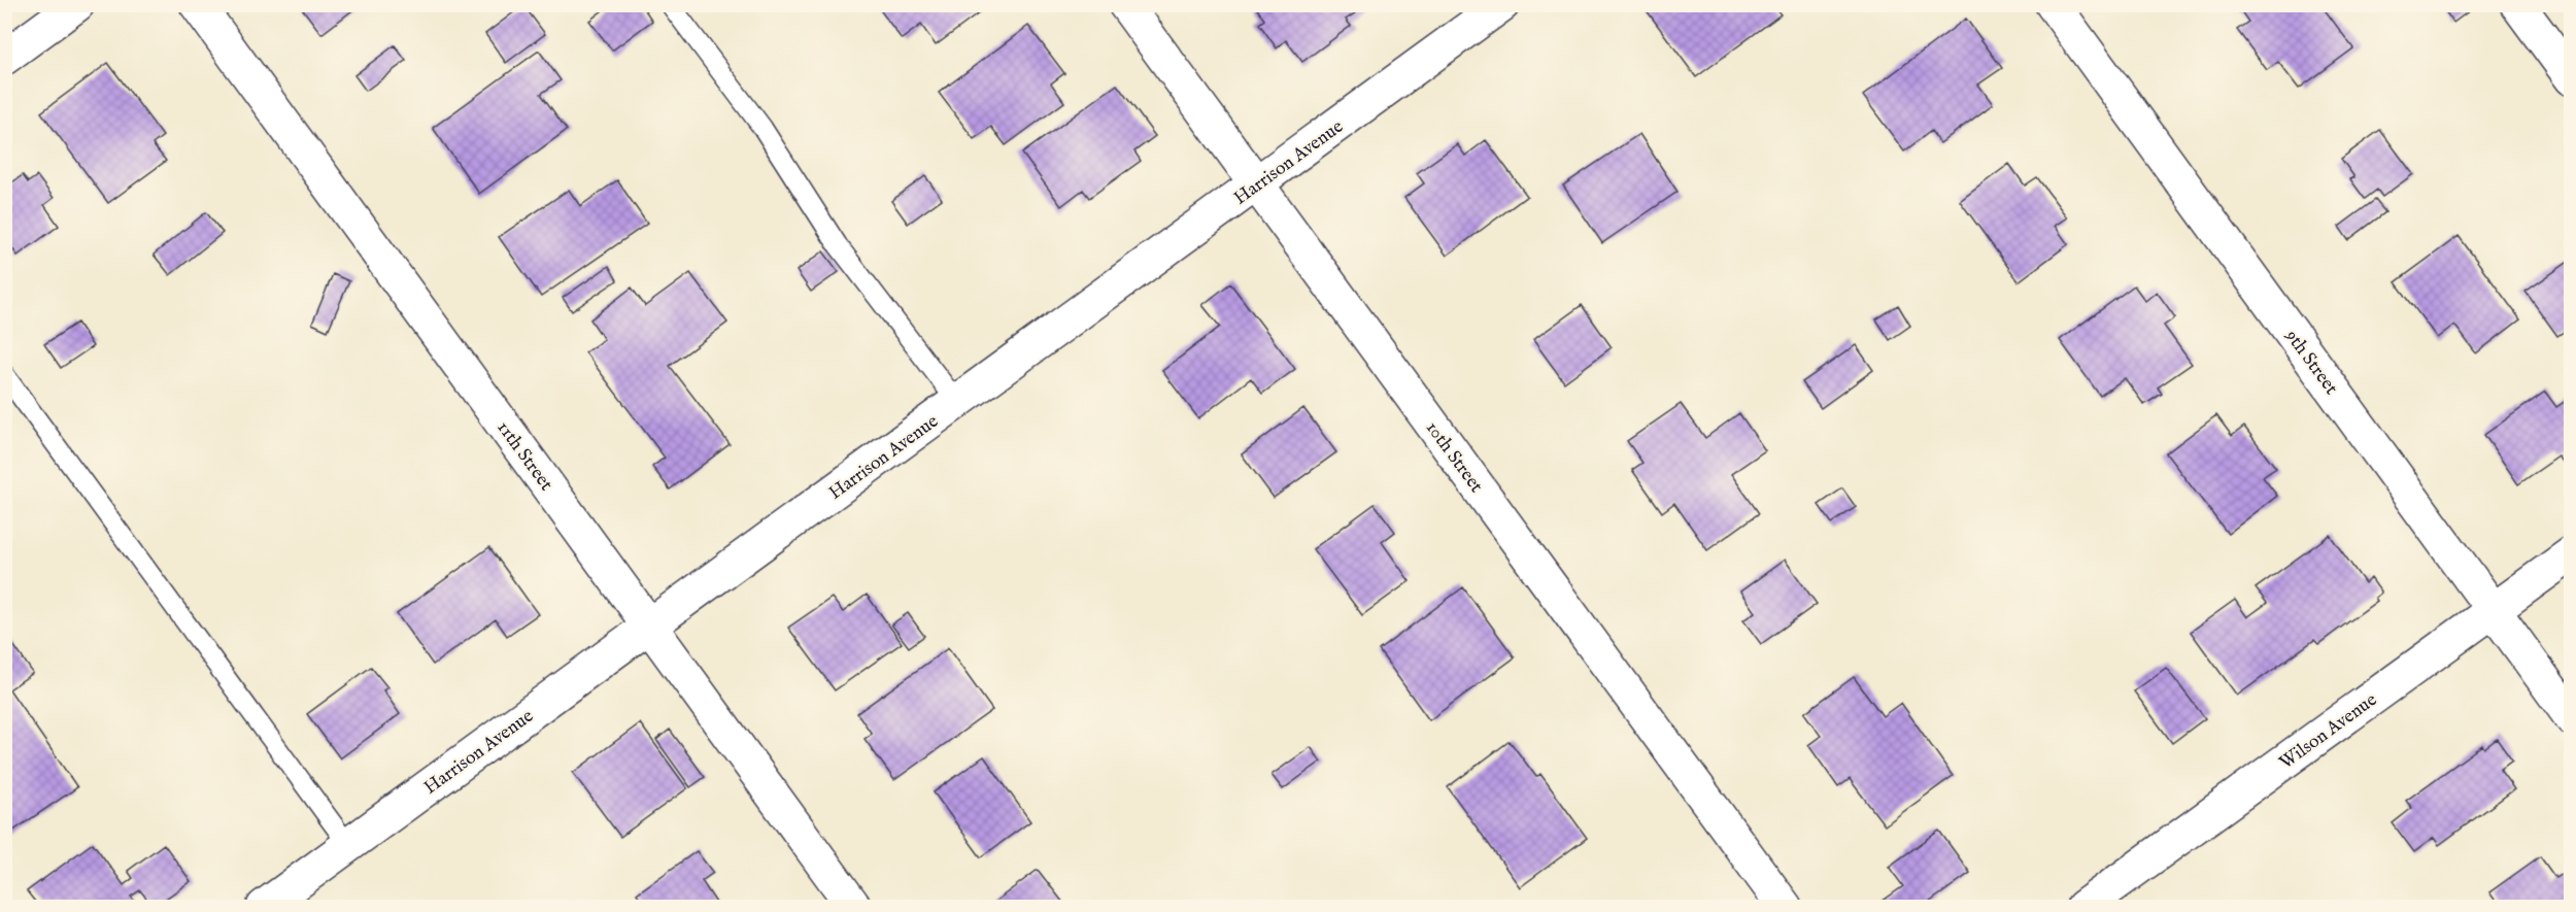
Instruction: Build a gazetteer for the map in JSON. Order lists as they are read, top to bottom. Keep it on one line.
{"streets":{"street":["Harrison Avenue","9th Street","11th Street","10th Street","Wilson Avenue"]},"crossings":[["Harrison Avenue","11th Street"],["Harrison Avenue","10th Street"],["9th Street","Wilson Avenue"]]}
